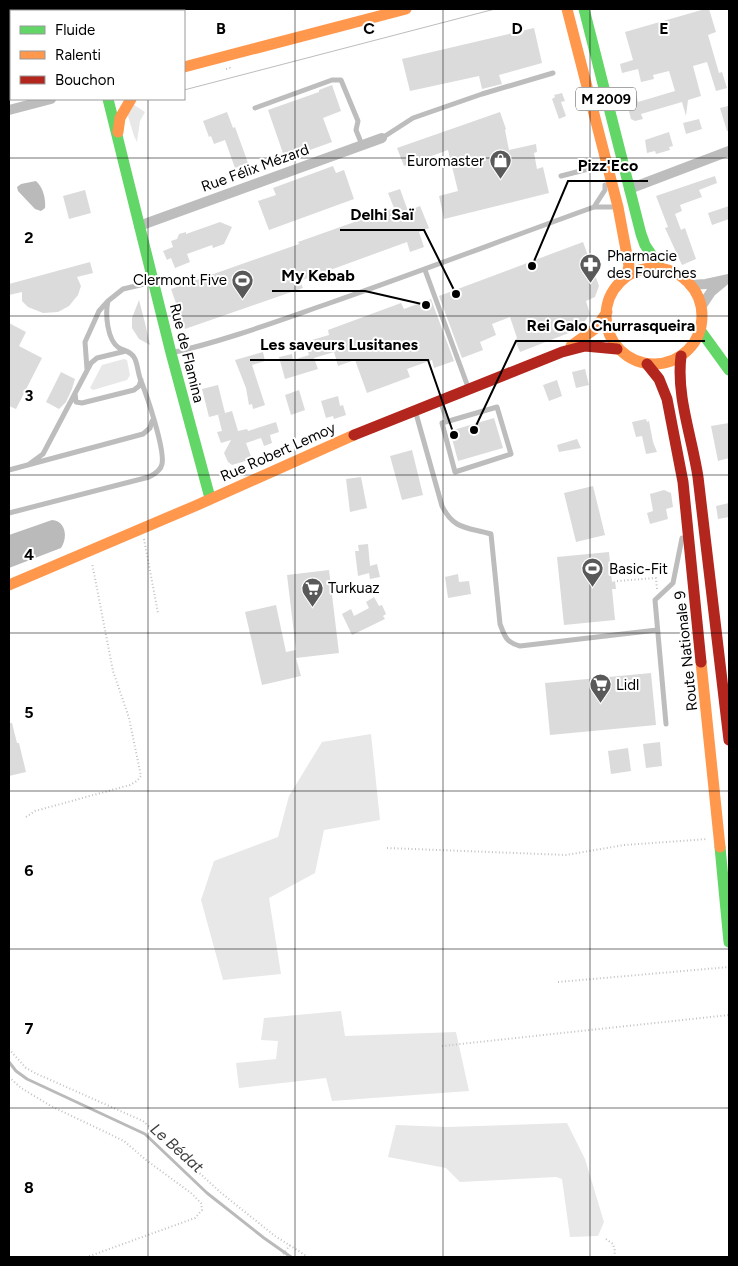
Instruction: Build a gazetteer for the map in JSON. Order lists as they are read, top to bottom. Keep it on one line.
{"streets":{"main road":["M 2009","Rue de Flamina","Rue Robert Lemoy","Route Nationale 9"],"street":["Rue Félix Mézard"]},"crossings":[["M 2009","Rue Robert Lemoy"],["M 2009","Route Nationale 9"],["Rue Félix Mézard","Rue de Flamina"],["Rue de Flamina","Rue Robert Lemoy"],["Rue Robert Lemoy","Route Nationale 9"]],"water":["Le Bédat"],"places":{"shop":["Euromaster"],"other":["Pizz'Eco","Delhi Saï","My Kebab","Rei Galo Churrasqueira","Les saveurs Lusitanes"],"pharmacy":["Pharmacie des Fourches"],"sports":["Clermont Five","Basic-Fit"],"supermarket":["Turkuaz","Lidl"]},"legend":["Fluide","Ralenti","Bouchon"],"grid":{"columns":["B","C","D","E"],"rows":["2","3","4","5","6","7","8"]}}
